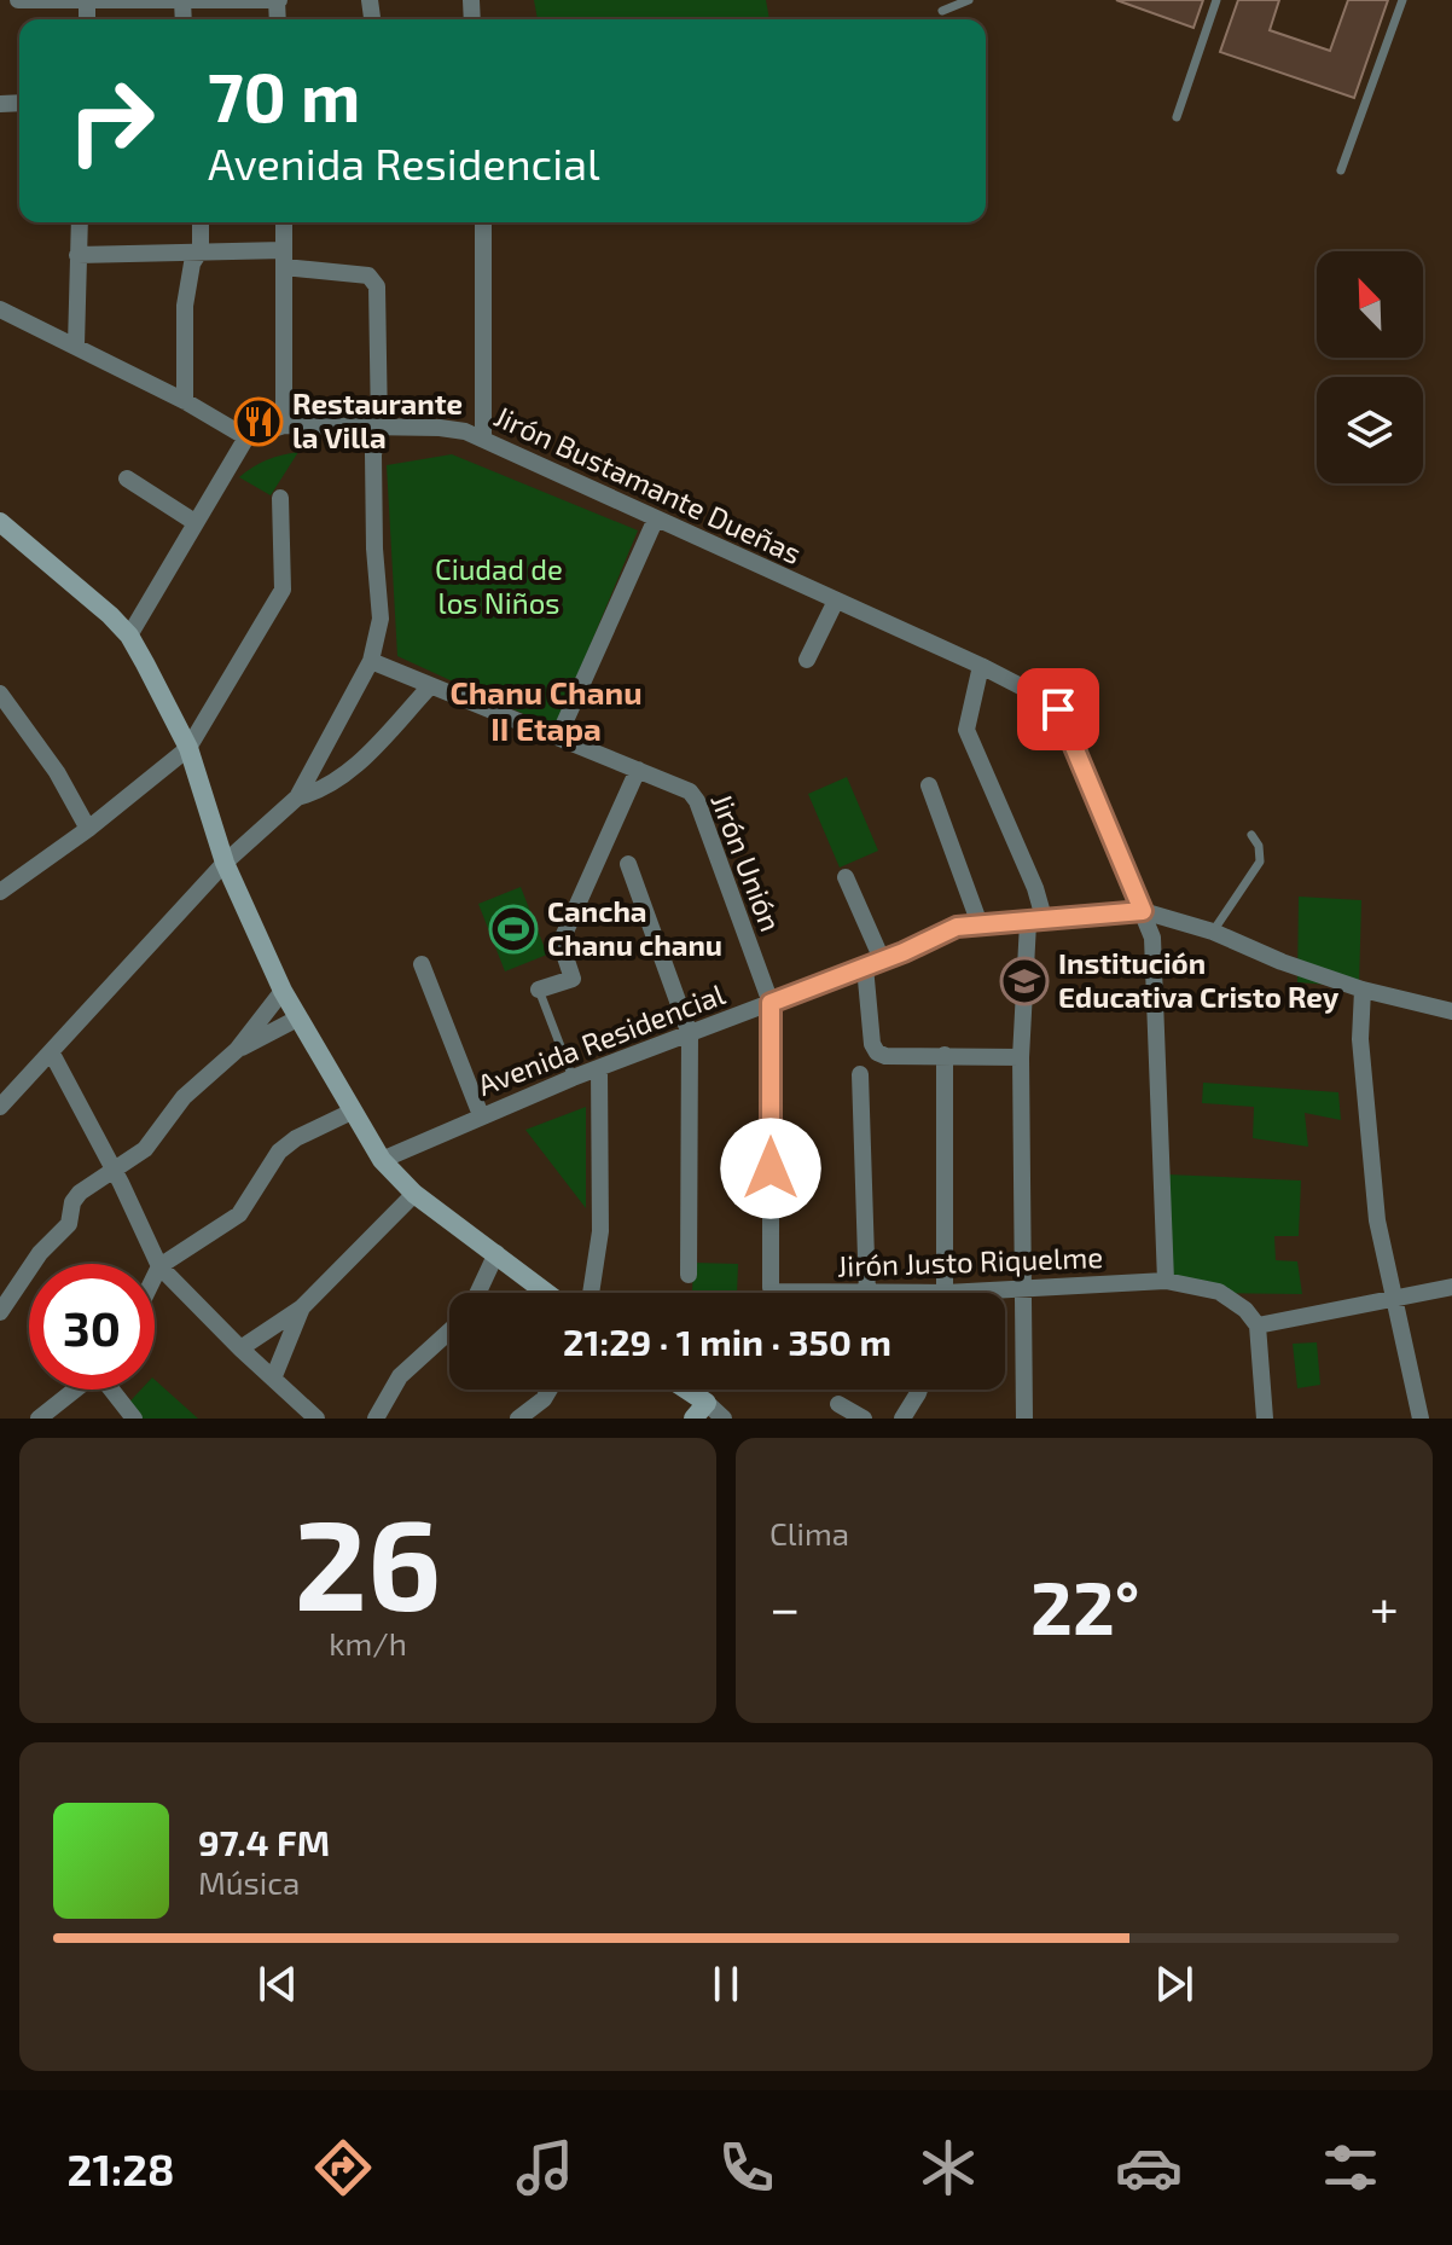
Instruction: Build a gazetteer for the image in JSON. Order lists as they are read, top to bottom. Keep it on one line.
{"streets":{"street":["Jirón Bustamante Dueñas","Jirón Unión","Avenida Residencial","Jirón Justo Riquelme"]},"crossings":[["Jirón Bustamante Dueñas","Avenida Residencial"],["Jirón Bustamante Dueñas","Jirón Justo Riquelme"],["Jirón Unión","Avenida Residencial"],["Jirón Unión","Jirón Justo Riquelme"]],"districts":["Chanu Chanu II Etapa"],"parks":["Ciudad de los Niños"],"places":{"restaurant":["Restaurante la Villa"],"sports":["Cancha Chanu chanu"],"school or university":["Institución Educativa Cristo Rey"]},"north":"top left","page":{"turn":["70 m","Avenida Residencial"],"limit":"30","trip":"21:29 · 1 min · 350 m","tile":[["26","km/h"],"Clima"],"heat":["−","22°","+"],"song":["97.4 FM","Música"],"tabs":"21:28"}}
